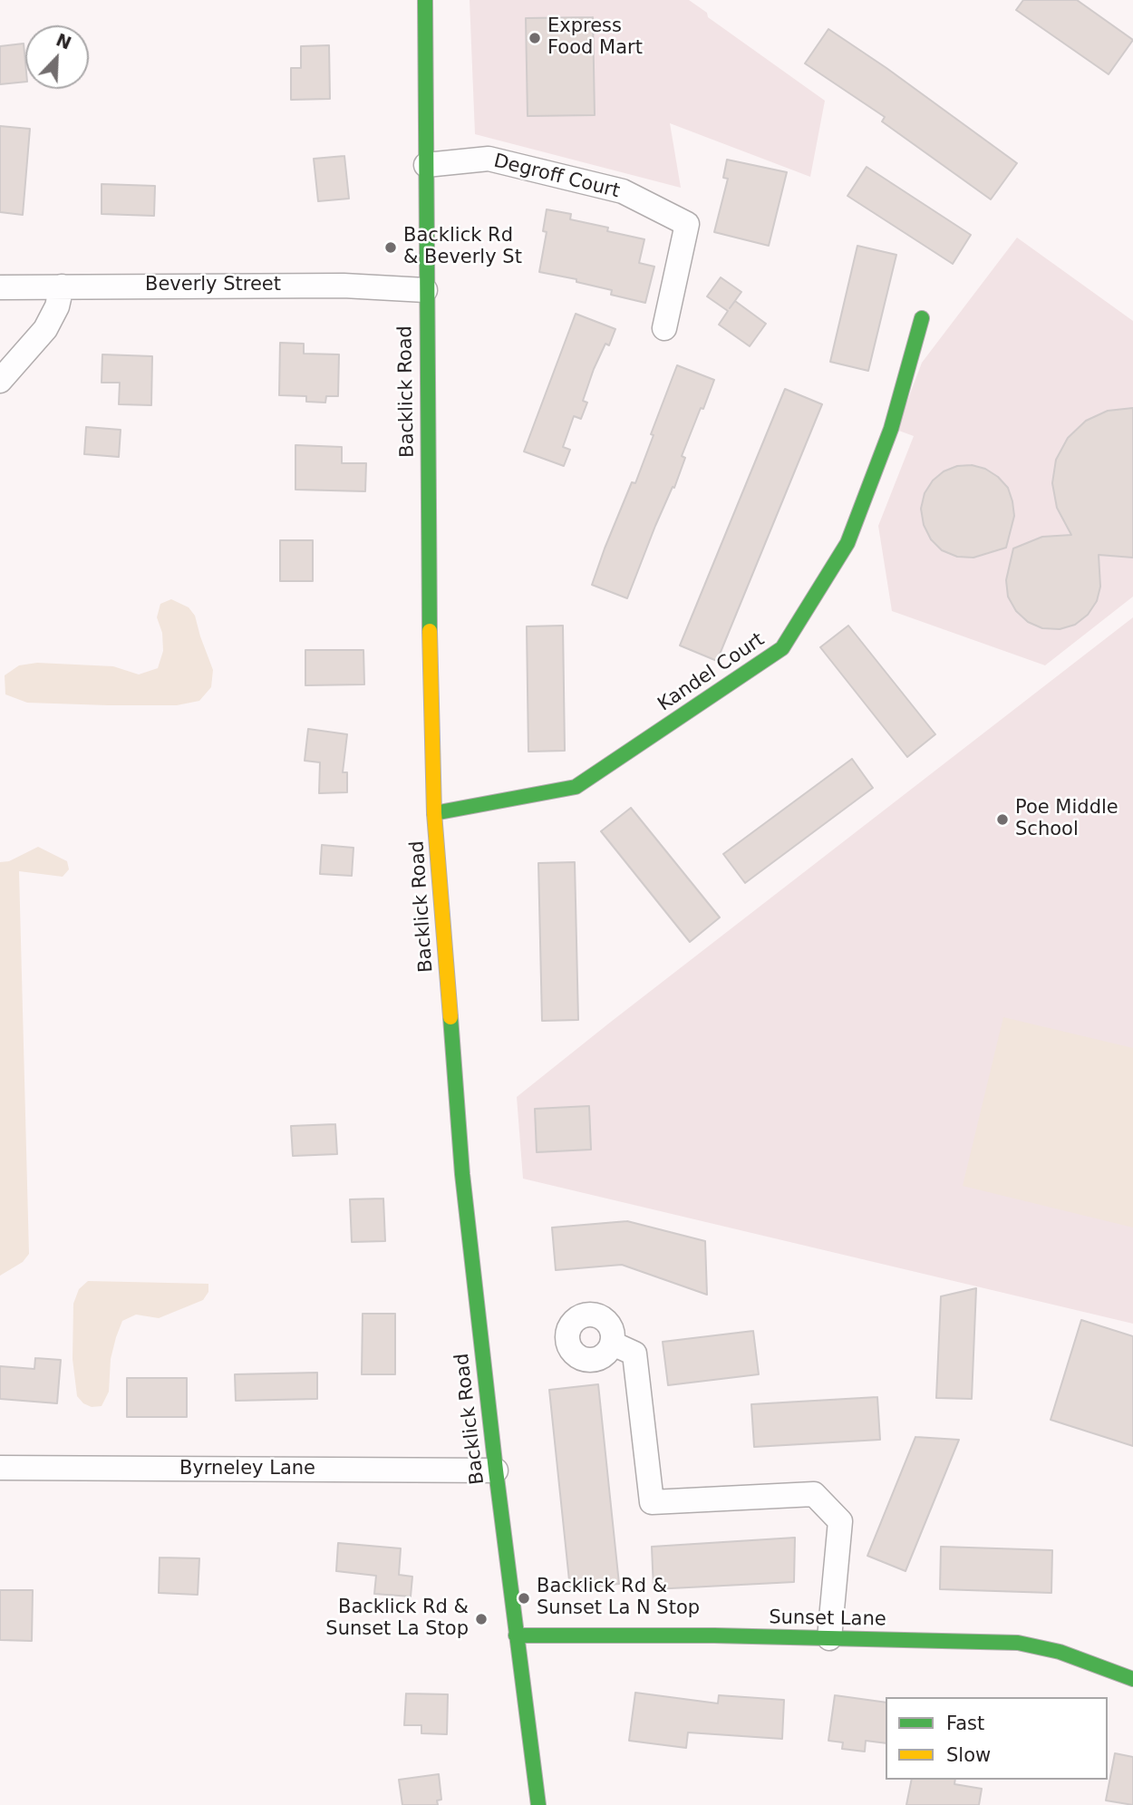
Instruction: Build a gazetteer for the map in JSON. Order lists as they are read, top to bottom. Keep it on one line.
{"streets":{"main road":["Backlick Road","Kandel Court","Sunset Lane"],"street":["Degroff Court","Beverly Street","Byrneley Lane"]},"crossings":[["Degroff Court","Backlick Road"],["Beverly Street","Backlick Road"],["Backlick Road","Kandel Court"],["Backlick Road","Byrneley Lane"],["Backlick Road","Sunset Lane"]],"places":["Express Food Mart","Backlick Rd & Beverly St","Poe Middle School","Backlick Rd & Sunset La N Stop","Backlick Rd & Sunset La Stop"],"legend":["Fast","Slow"],"north":"top right"}
